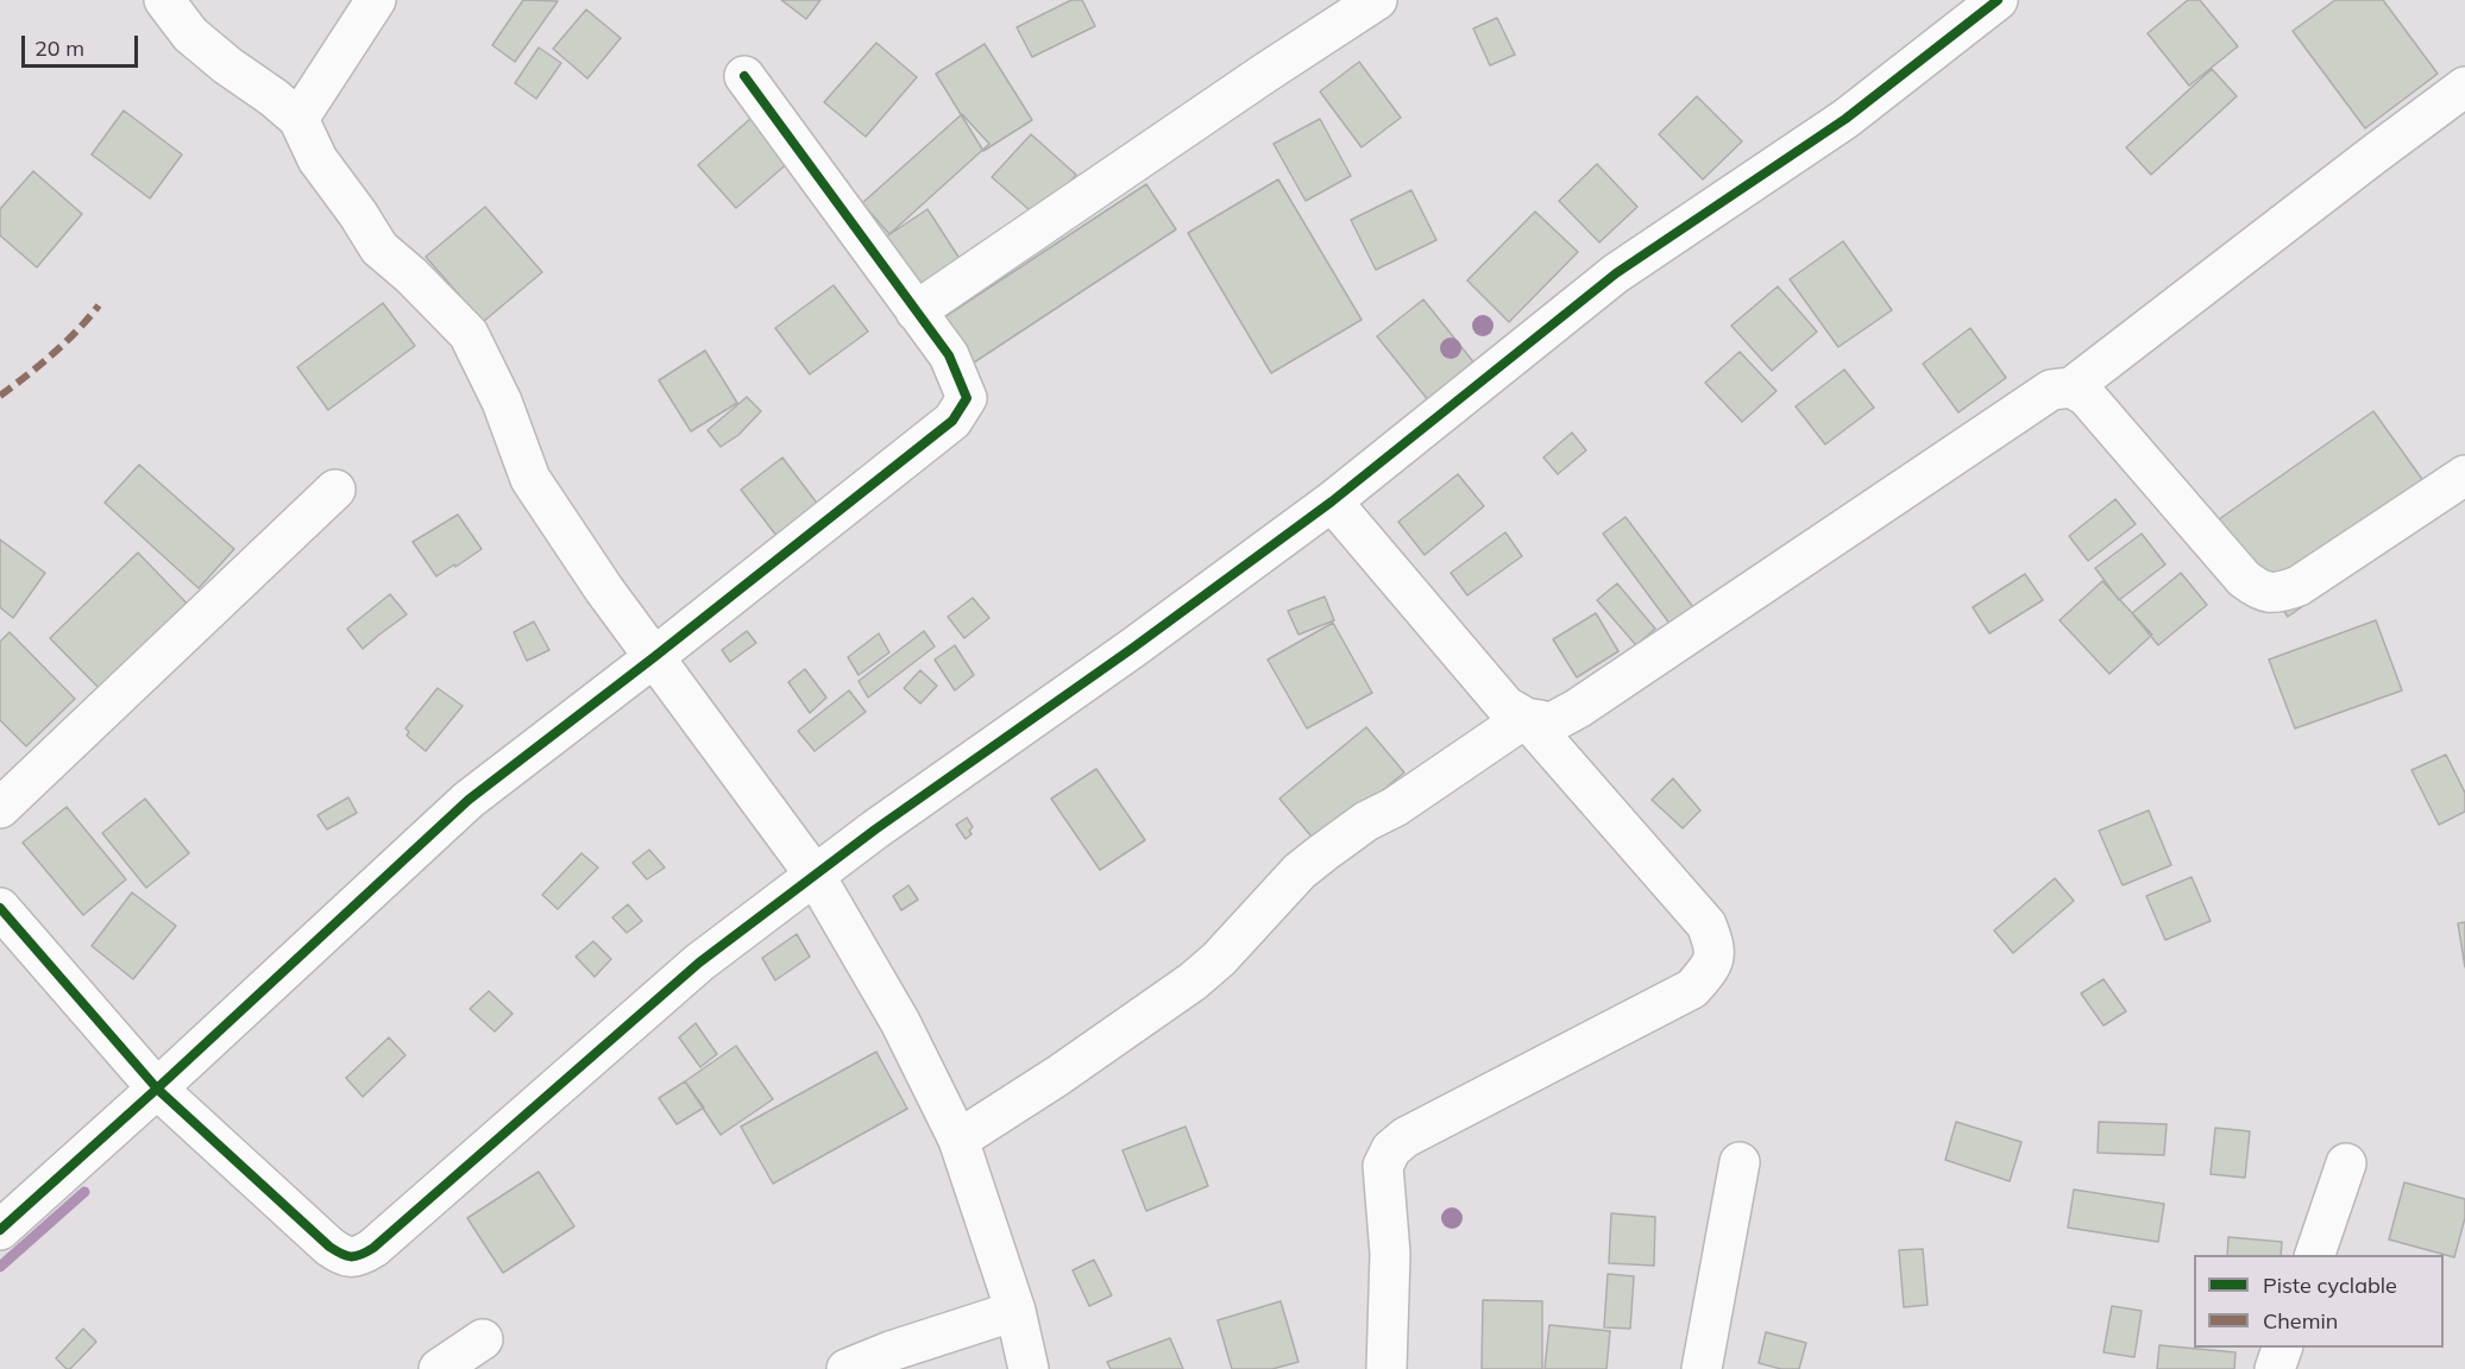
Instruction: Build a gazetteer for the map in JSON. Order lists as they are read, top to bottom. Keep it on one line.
{"legend":["Piste cyclable","Chemin"],"scale_bar":"20 m"}
